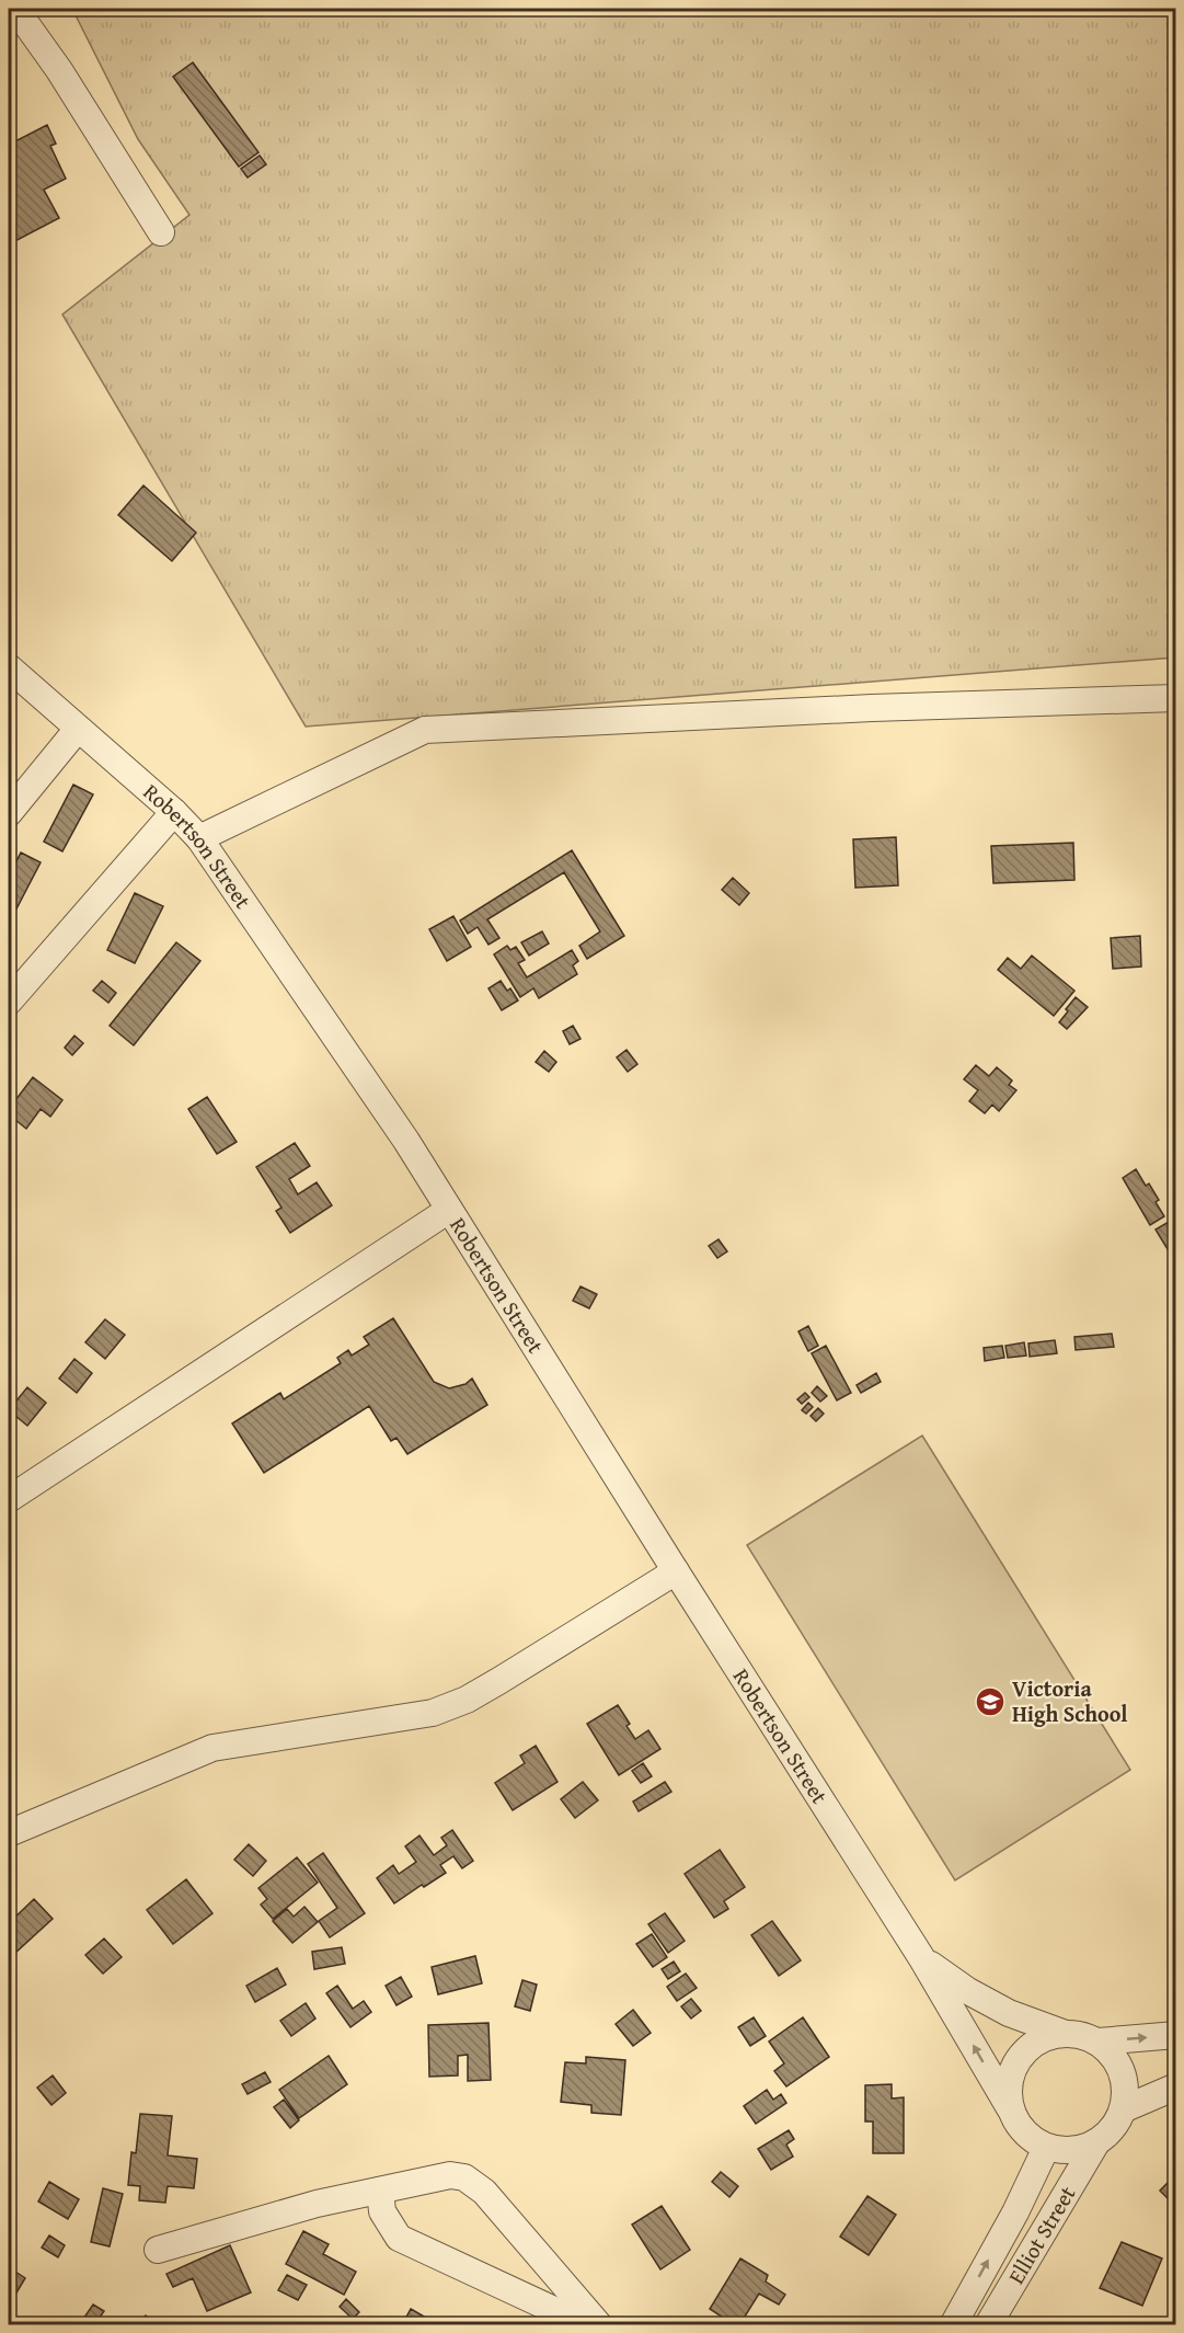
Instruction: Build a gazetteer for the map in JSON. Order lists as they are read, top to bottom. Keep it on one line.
{"streets":{"street":["Robertson Street","Elliot Street"]},"crossings":[["Robertson Street","Elliot Street"]],"places":{"school or university":["Victoria High School"]}}
